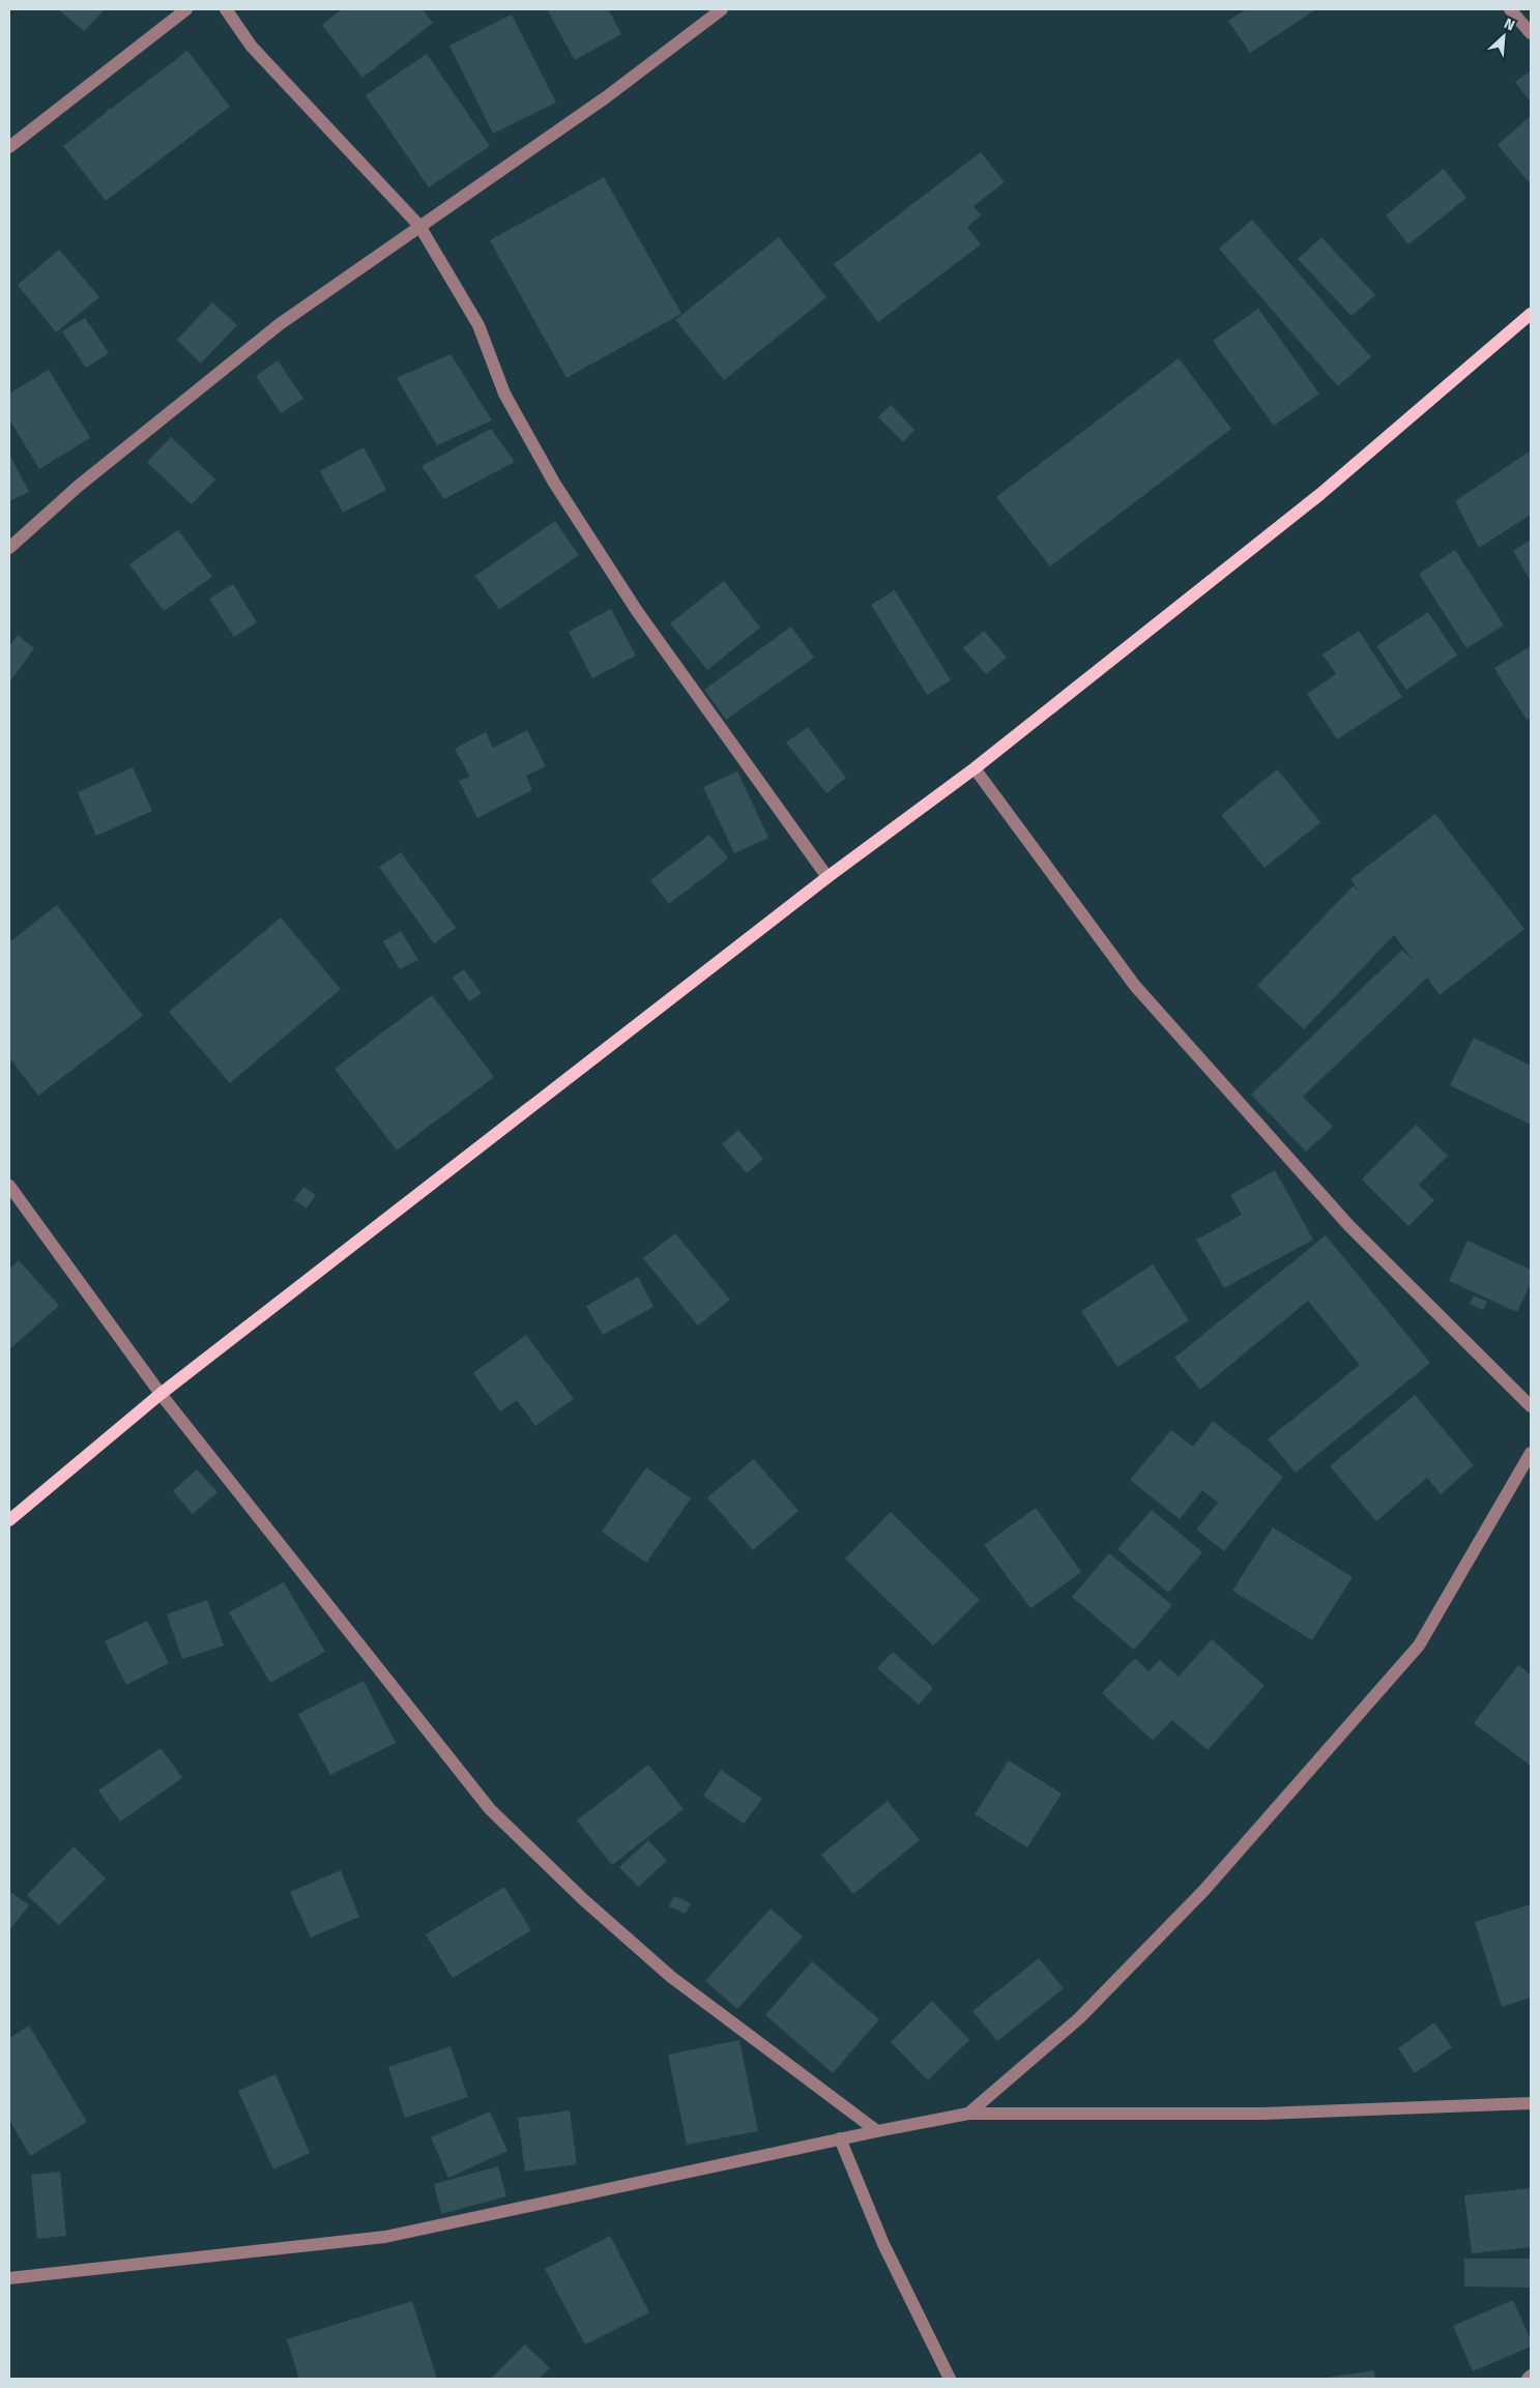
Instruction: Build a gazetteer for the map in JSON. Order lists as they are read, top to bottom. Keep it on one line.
{"north":"top right"}
